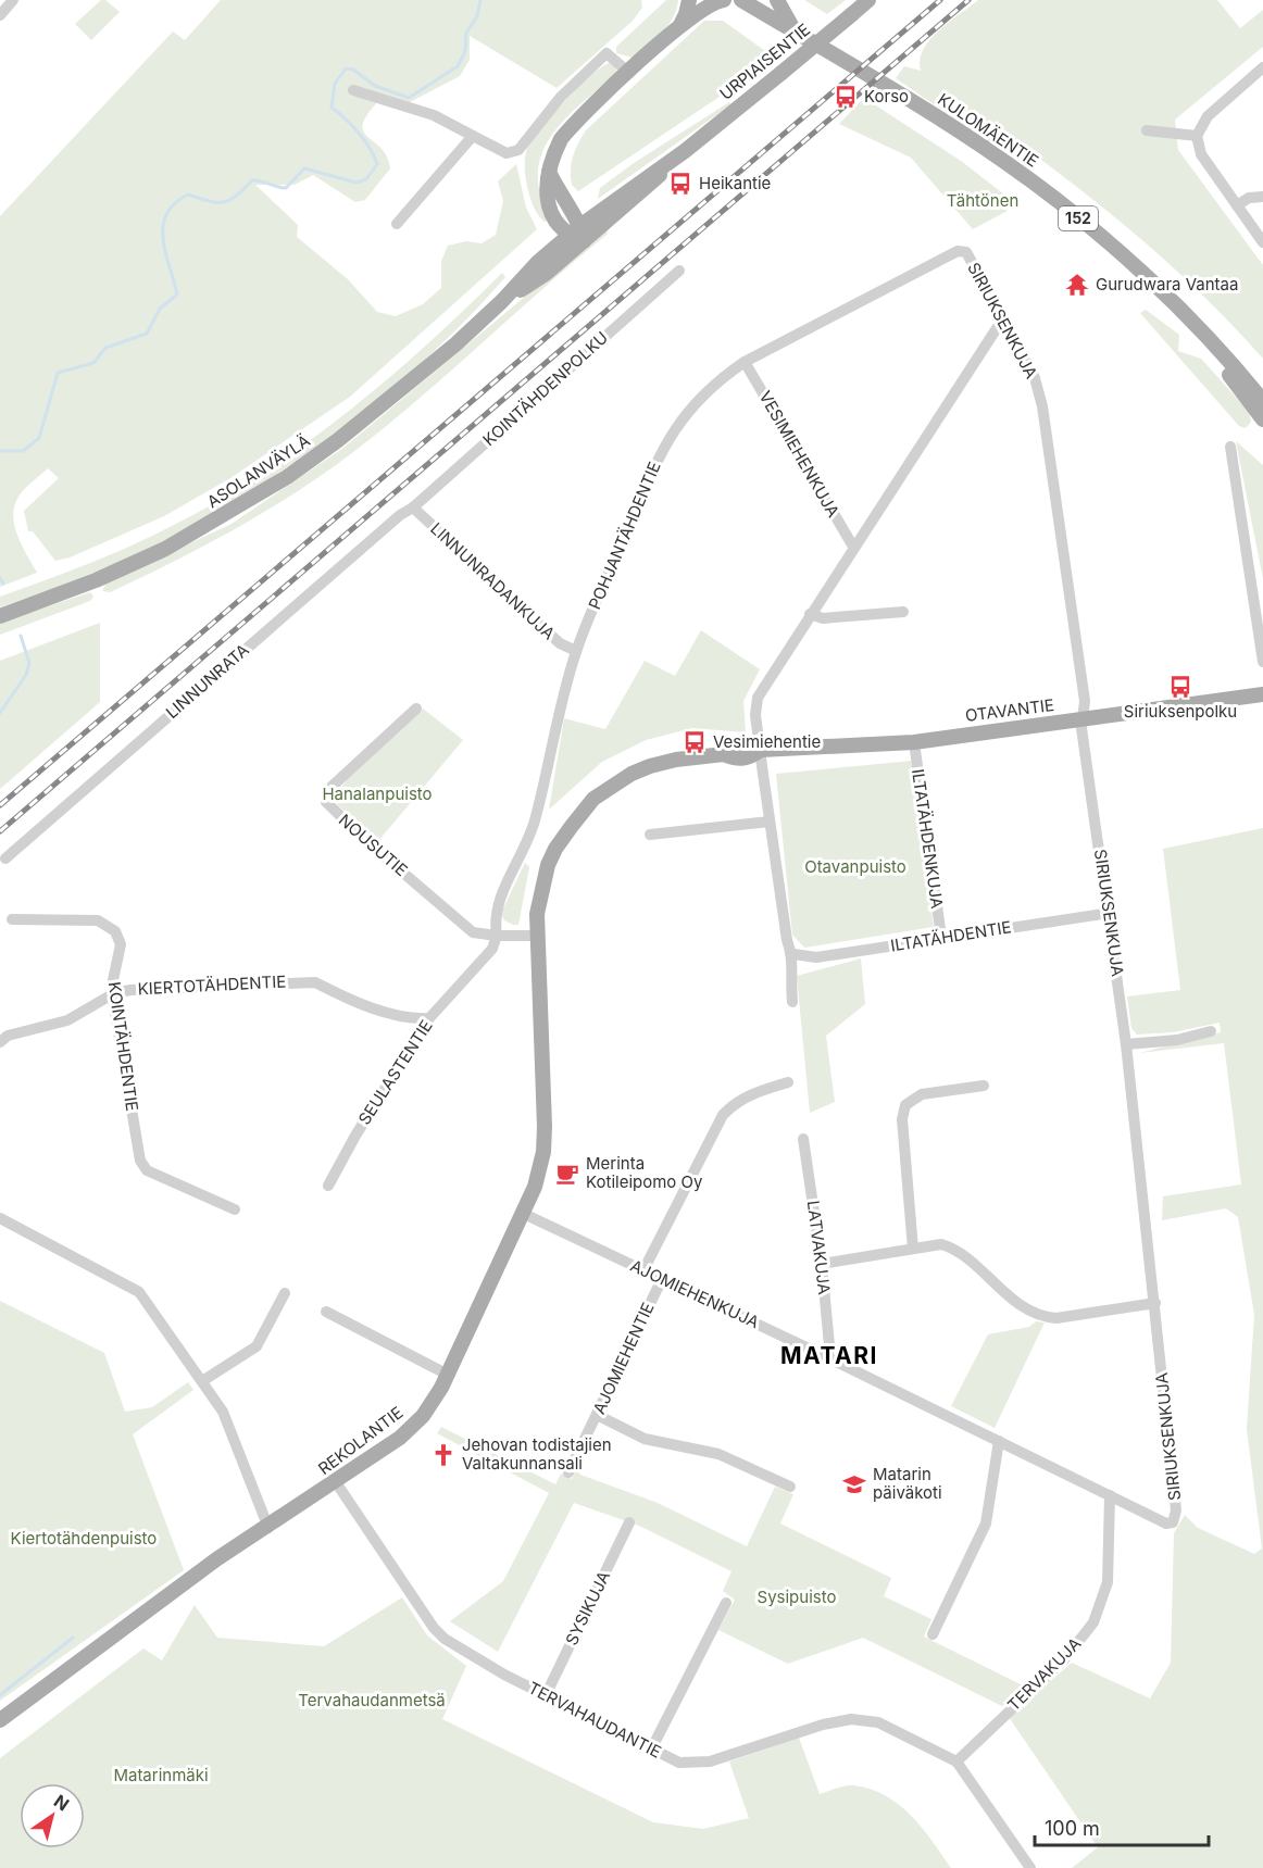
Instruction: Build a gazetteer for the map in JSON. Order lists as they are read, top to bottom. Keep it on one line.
{"streets":{"main road":["URPIAISENTIE","KULOMÄENTIE","152","ASOLANVÄYLÄ","OTAVANTIE","REKOLANTIE"],"street":["SIRIUKSENKUJA","KOINTÄHDENPOLKU","VESIMIEHENKUJA","POHJANTÄHDENTIE","LINNUNRADANKUJA","LINNUNRATA","ILTATÄHDENKUJA","NOUSUTIE","ILTATÄHDENTIE","KIERTOTÄHDENTIE","KOINTÄHDENTIE","SEULASTENTIE","LATVAKUJA","AJOMIEHENKUJA","AJOMIEHENTIE","SYSIKUJA","TERVAKUJA","TERVAHAUDANTIE"]},"crossings":[["URPIAISENTIE","ASOLANVÄYLÄ"],["SIRIUKSENKUJA","POHJANTÄHDENTIE"],["SIRIUKSENKUJA","OTAVANTIE"],["SIRIUKSENKUJA","ILTATÄHDENTIE"],["SIRIUKSENKUJA","AJOMIEHENKUJA"],["SIRIUKSENKUJA","TERVAKUJA"],["KOINTÄHDENPOLKU","LINNUNRADANKUJA"],["KOINTÄHDENPOLKU","LINNUNRATA"],["VESIMIEHENKUJA","POHJANTÄHDENTIE"],["POHJANTÄHDENTIE","LINNUNRADANKUJA"],["POHJANTÄHDENTIE","NOUSUTIE"],["POHJANTÄHDENTIE","SEULASTENTIE"],["LINNUNRADANKUJA","LINNUNRATA"],["OTAVANTIE","ILTATÄHDENKUJA"],["OTAVANTIE","REKOLANTIE"],["ILTATÄHDENKUJA","ILTATÄHDENTIE"],["NOUSUTIE","SEULASTENTIE"],["KIERTOTÄHDENTIE","KOINTÄHDENTIE"],["KIERTOTÄHDENTIE","SEULASTENTIE"],["LATVAKUJA","AJOMIEHENKUJA"],["AJOMIEHENKUJA","AJOMIEHENTIE"],["AJOMIEHENKUJA","REKOLANTIE"],["AJOMIEHENKUJA","TERVAKUJA"],["REKOLANTIE","TERVAHAUDANTIE"],["SYSIKUJA","TERVAHAUDANTIE"],["TERVAKUJA","TERVAHAUDANTIE"]],"districts":["MATARI"],"parks":["Tähtönen","Hanalanpuisto","Otavanpuisto","Kiertotähdenpuisto","Sysipuisto","Tervahaudanmetsä","Matarinmäki"],"places":{"bus stop":["Korso","Heikantie","Siriuksenpolku","Vesimiehentie"],"temple":["Gurudwara Vantaa"],"cafe":["Merinta Kotileipomo Oy"],"church":["Jehovan todistajien Valtakunnansali"],"school or university":["Matarin päiväkoti"]},"scale_bar":"100 m","north":"top right"}
